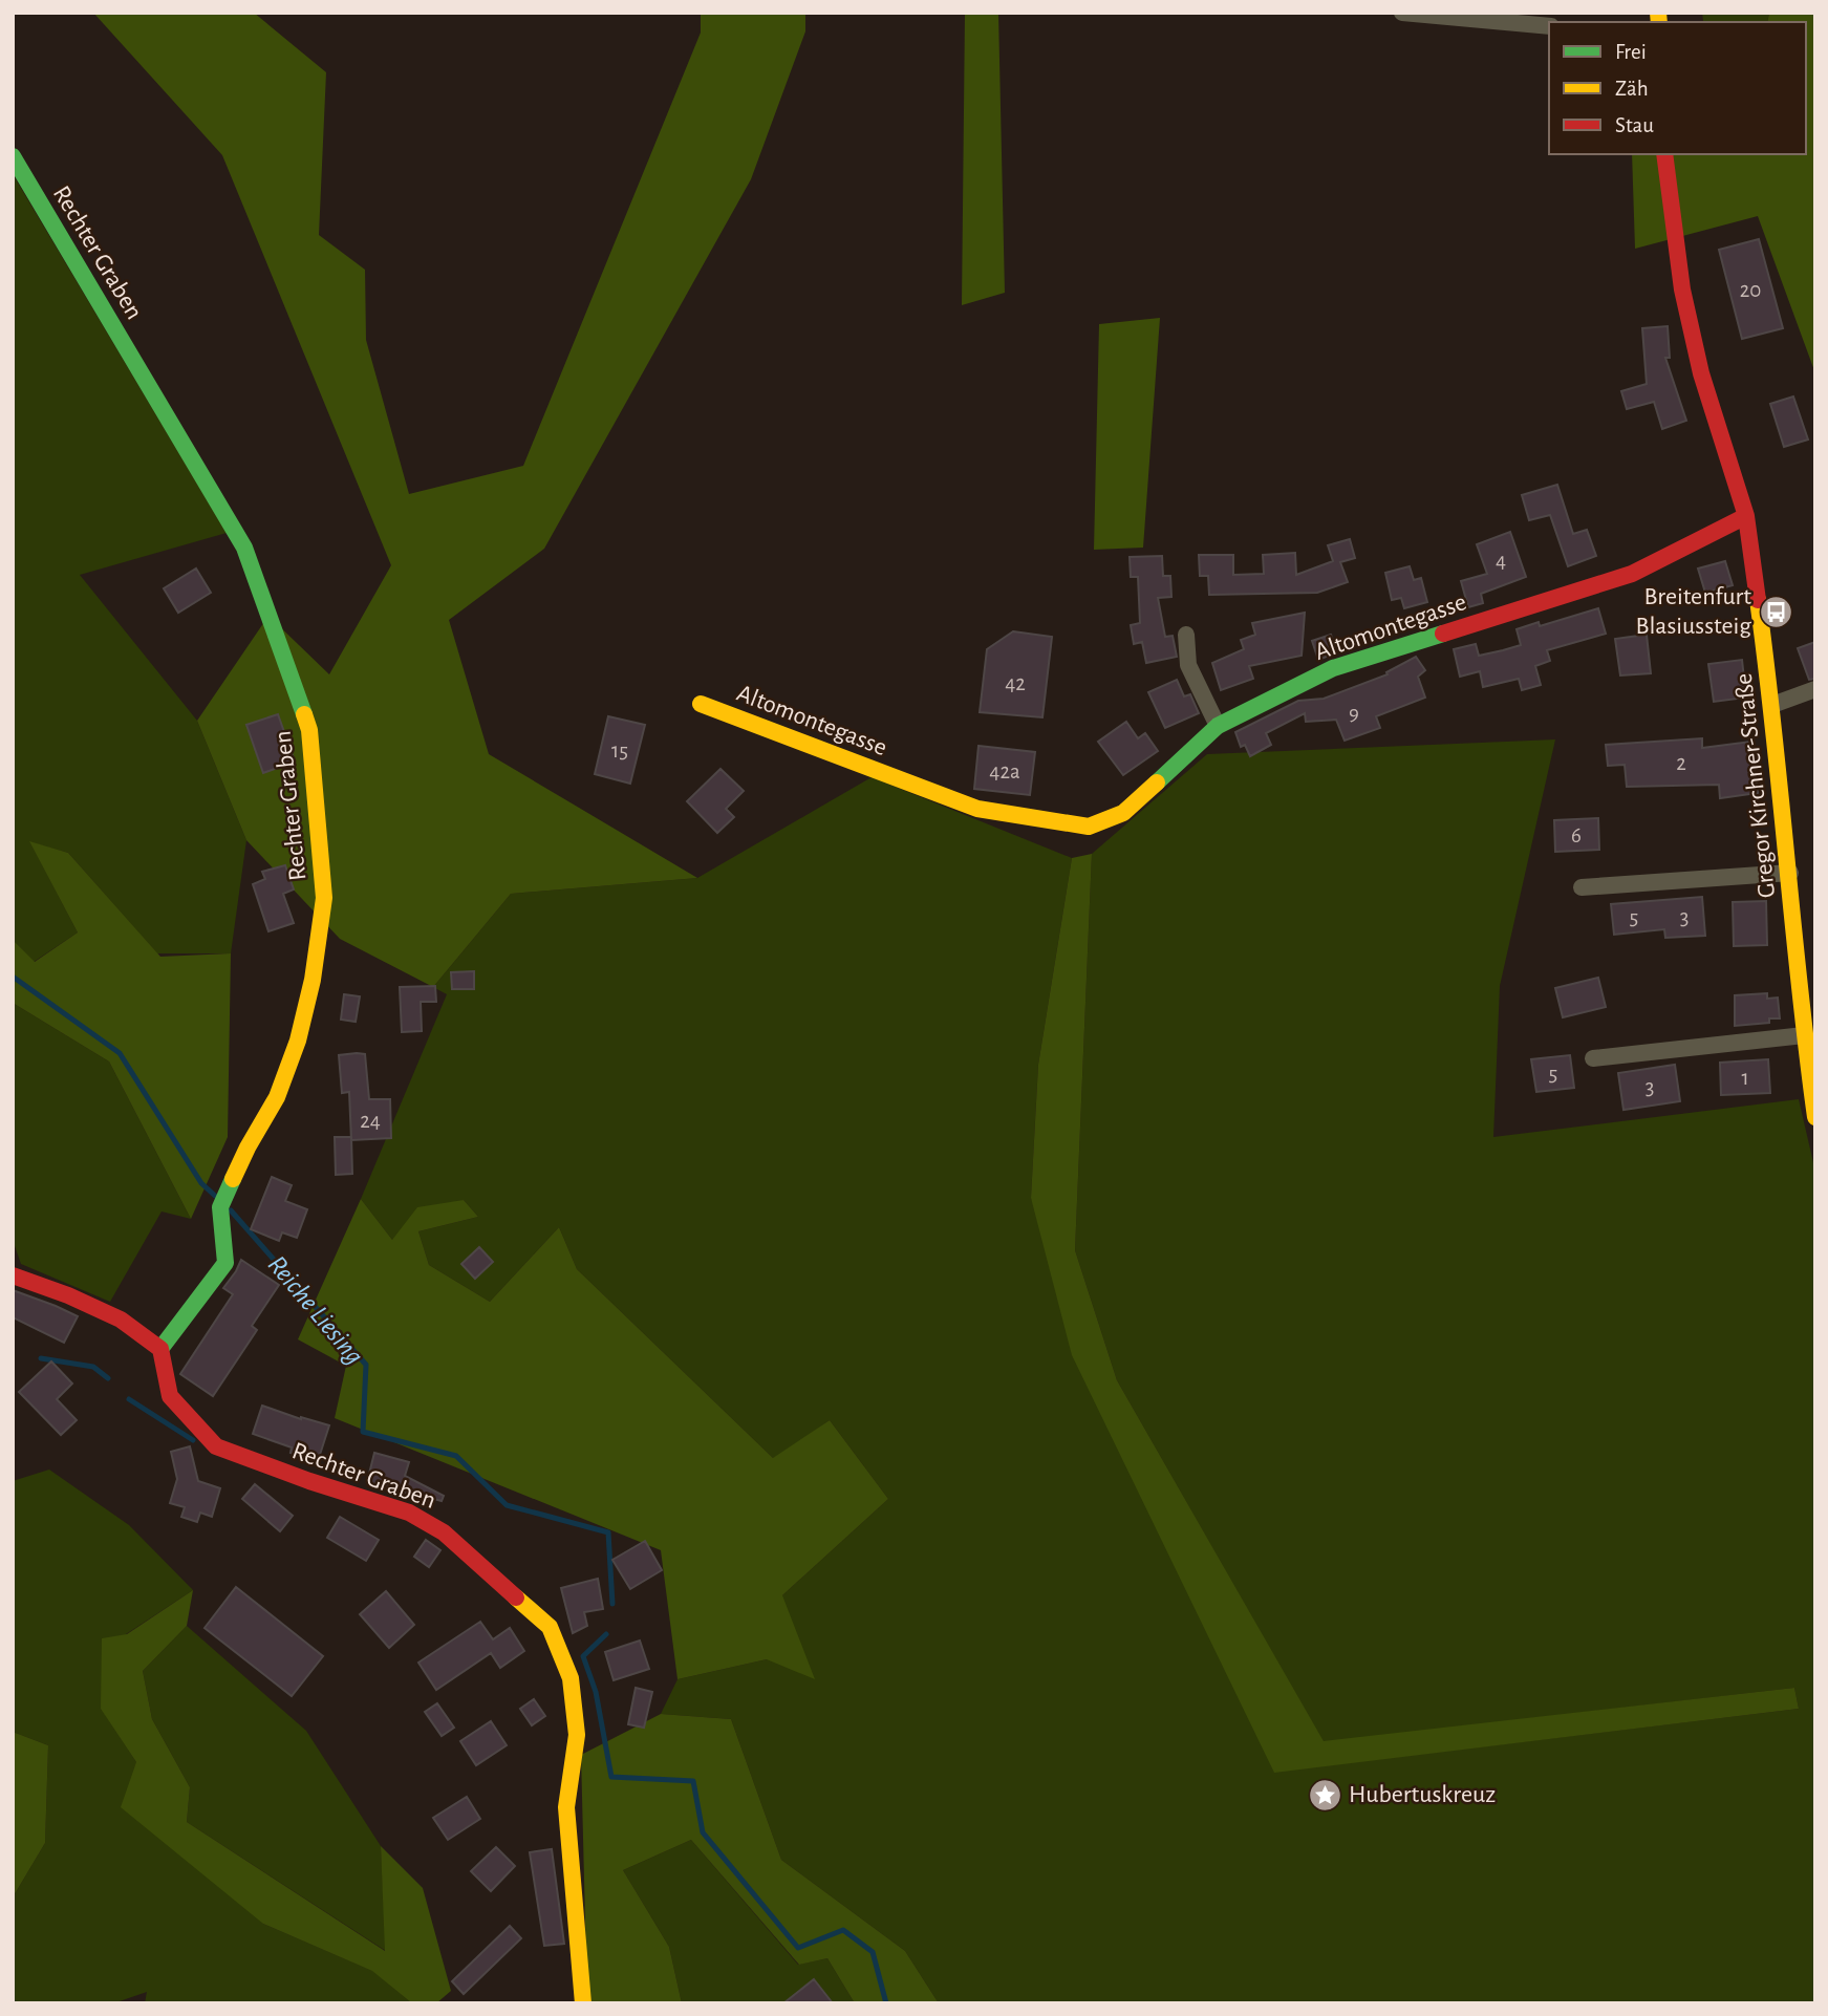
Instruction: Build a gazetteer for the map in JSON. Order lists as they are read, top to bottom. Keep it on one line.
{"streets":{"street":["Rechter Graben","Altomontegasse","Gregor Kirchner-Straße"]},"crossings":[["Altomontegasse","Gregor Kirchner-Straße"]],"water":["Reiche Liesing"],"places":{"bus stop":["Breitenfurt Blasiussteig"],"place":["Hubertuskreuz"]},"house_numbers":["20","4","42","9","15","2","42a","6","5","3","5","1","3","24"],"legend":["Frei","Zäh","Stau"]}
